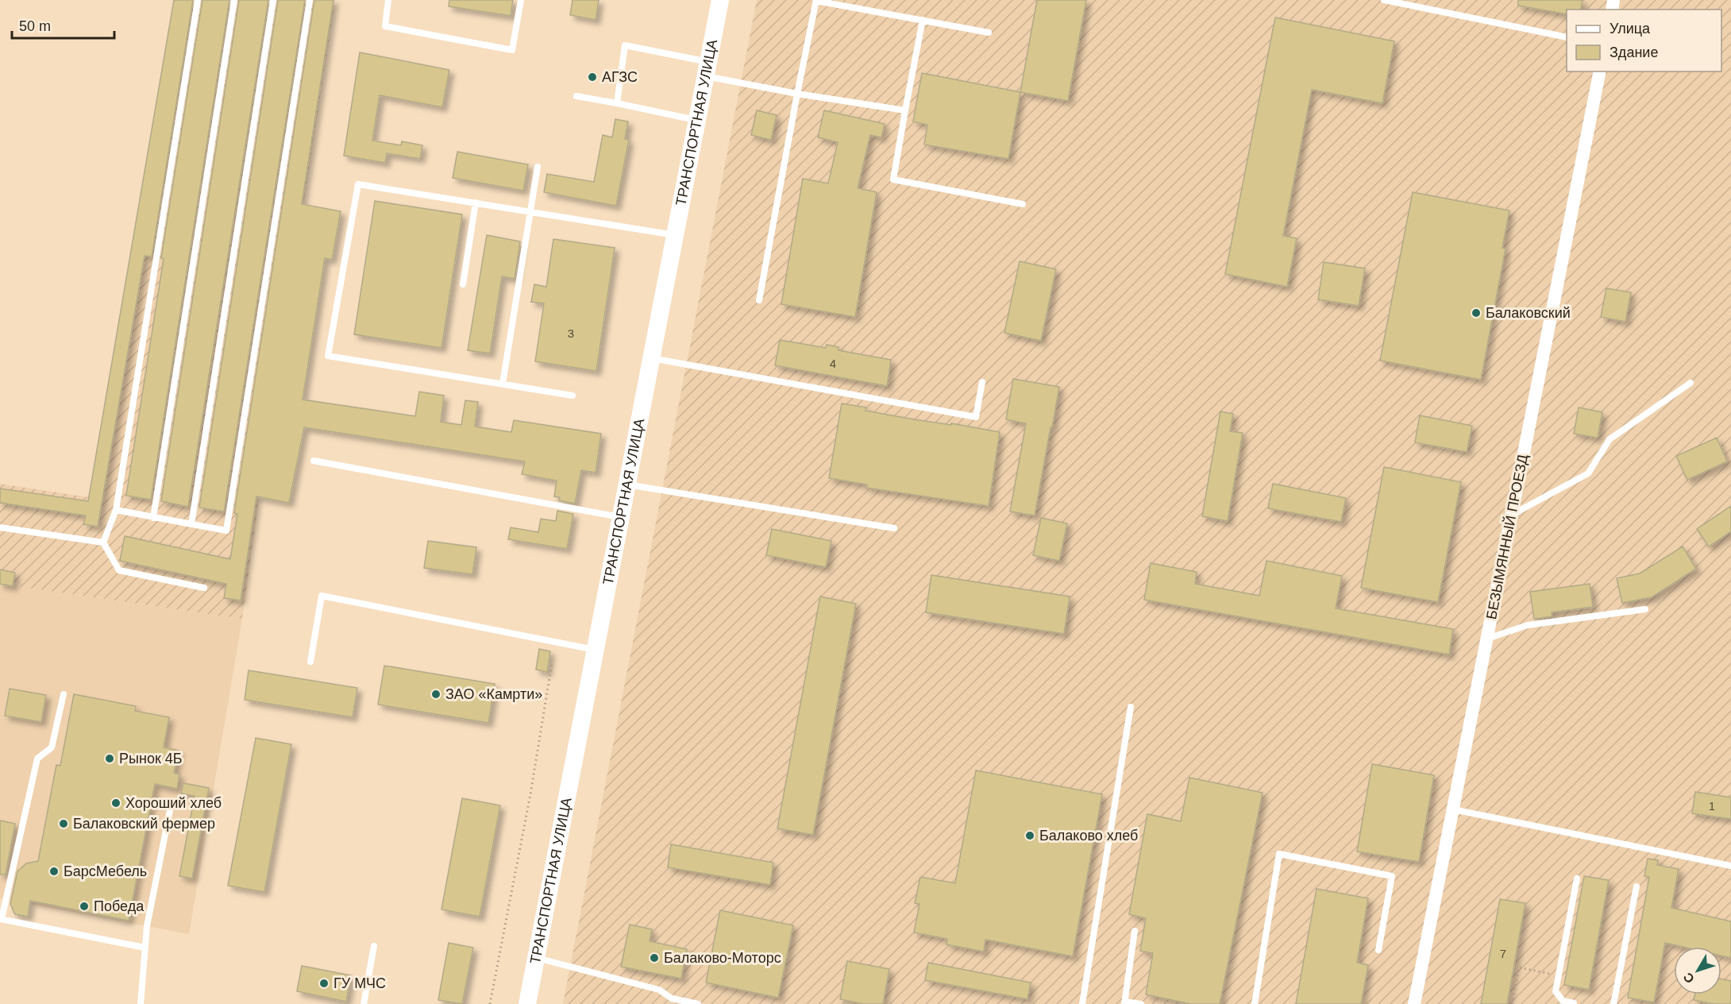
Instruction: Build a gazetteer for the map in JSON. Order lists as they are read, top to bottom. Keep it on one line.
{"streets":{"main road":["ТРАНСПОРТНАЯ УЛИЦА"],"street":["БЕЗЫМЯННЫЙ ПРОЕЗД"]},"places":["АГЗС","Балаковский","ЗАО «Камрти»","Рынок 4Б","Хороший хлеб","Балаковский фермер","Балаково хлеб","БарсМебель","Победа","Балаково-Моторс","ГУ МЧС"],"house_numbers":["3","4","1","7"],"legend":["Улица","Здание"],"scale_bar":"50 m","north":"bottom left"}
